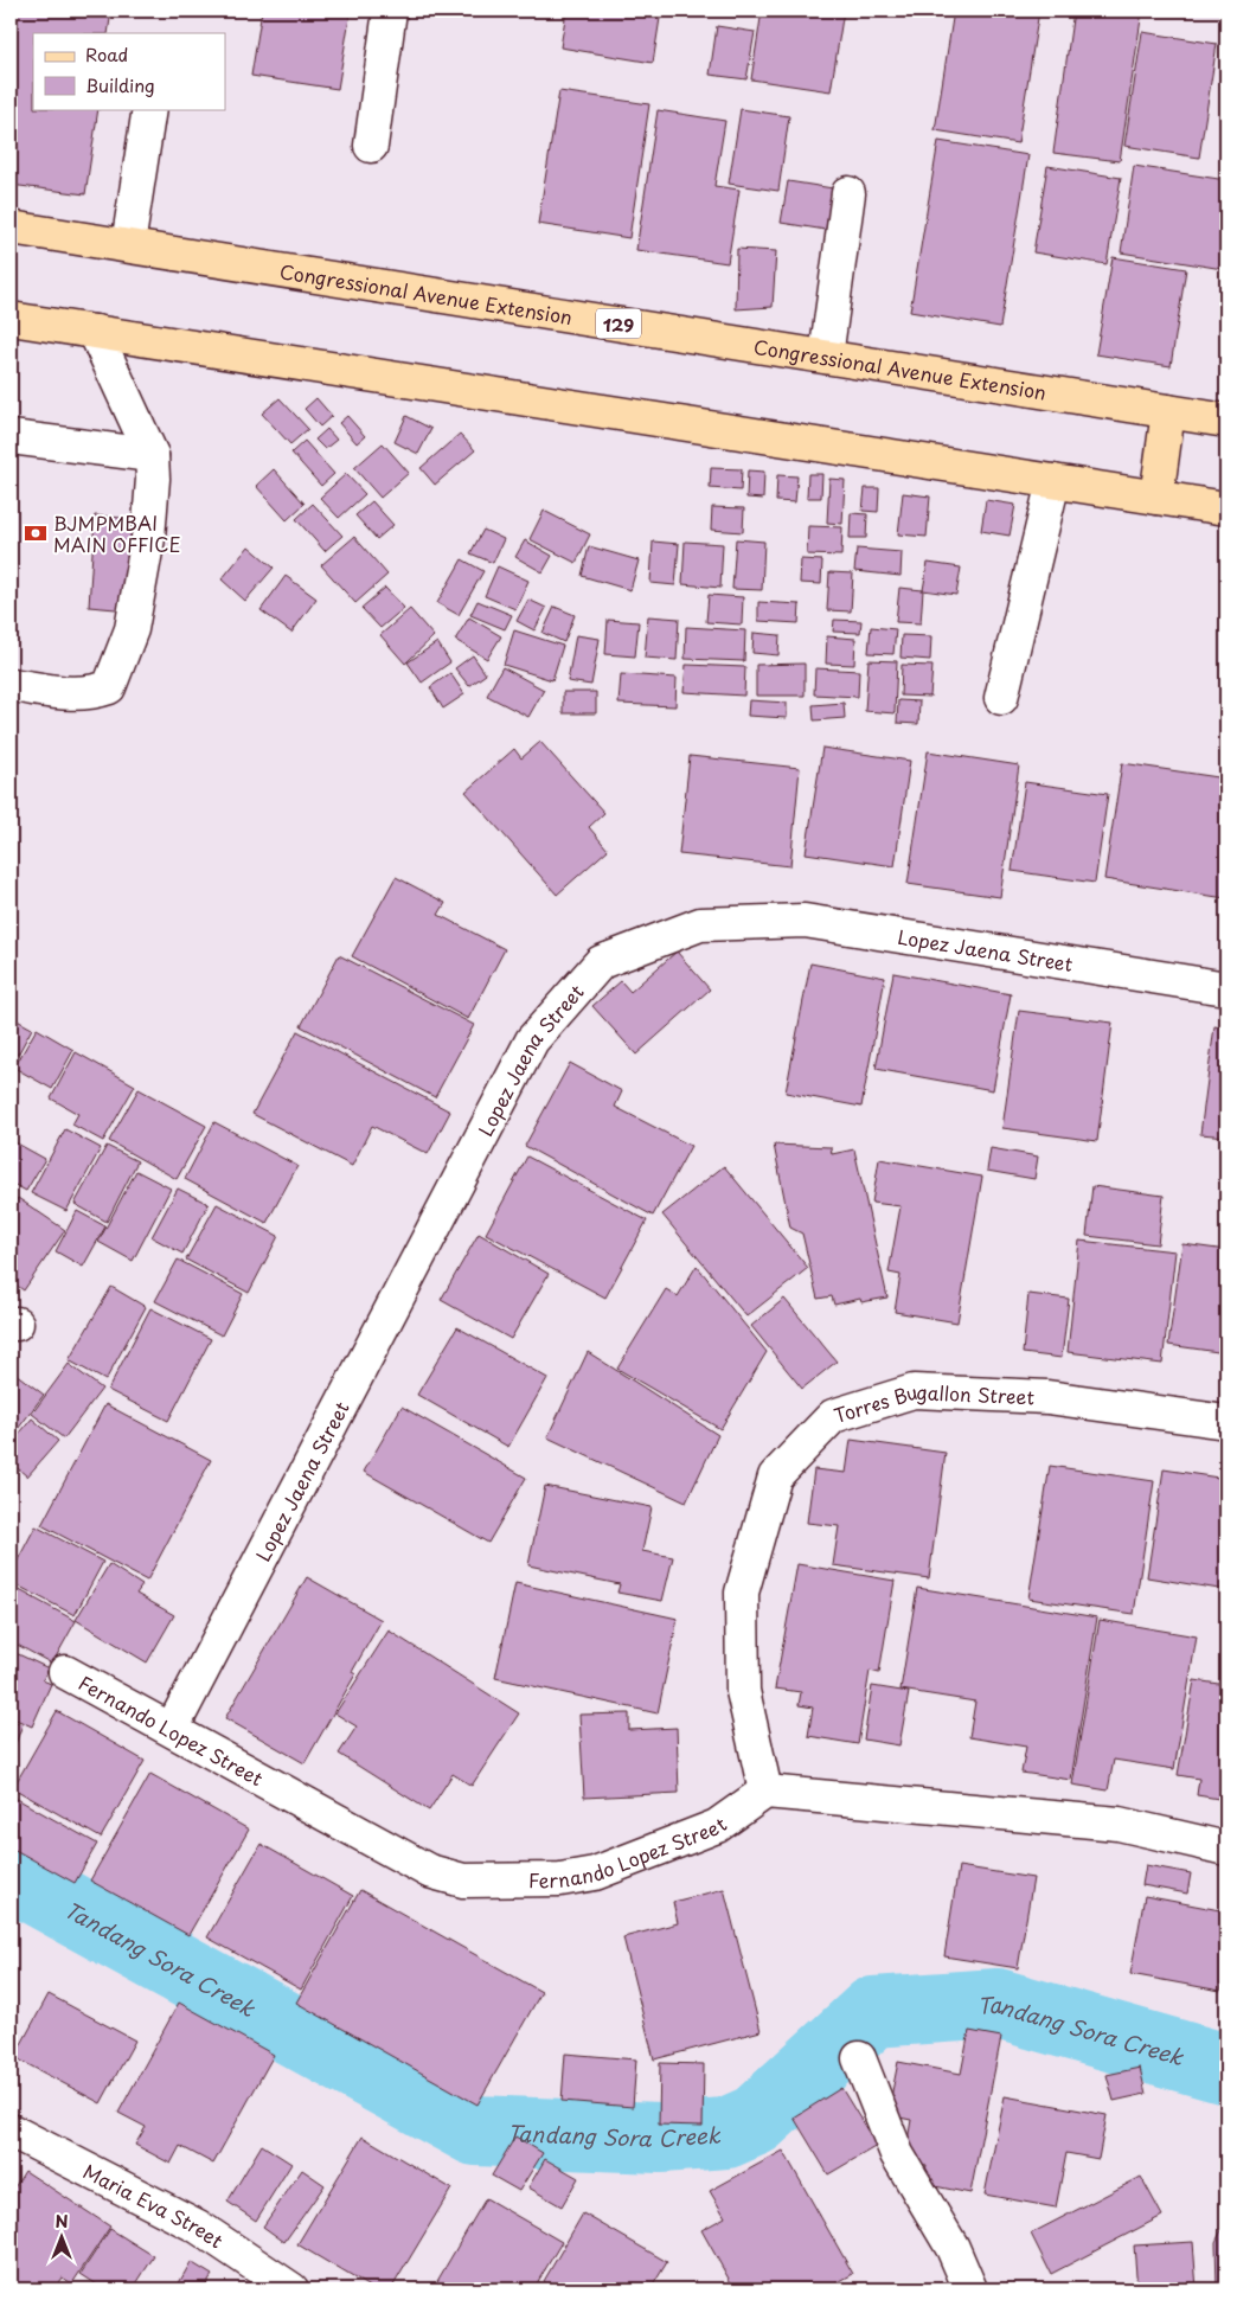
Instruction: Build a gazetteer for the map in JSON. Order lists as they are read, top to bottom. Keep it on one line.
{"streets":{"main road":["Congressional Avenue Extension","129"],"street":["Lopez Jaena Street","Torres Bugallon Street","Fernando Lopez Street","Maria Eva Street"]},"crossings":[["Lopez Jaena Street","Fernando Lopez Street"],["Torres Bugallon Street","Fernando Lopez Street"]],"water":["Tandang Sora Creek"],"places":{"bank":["BJMPMBAI MAIN OFFICE"]},"legend":["Road","Building"],"north":"top"}
